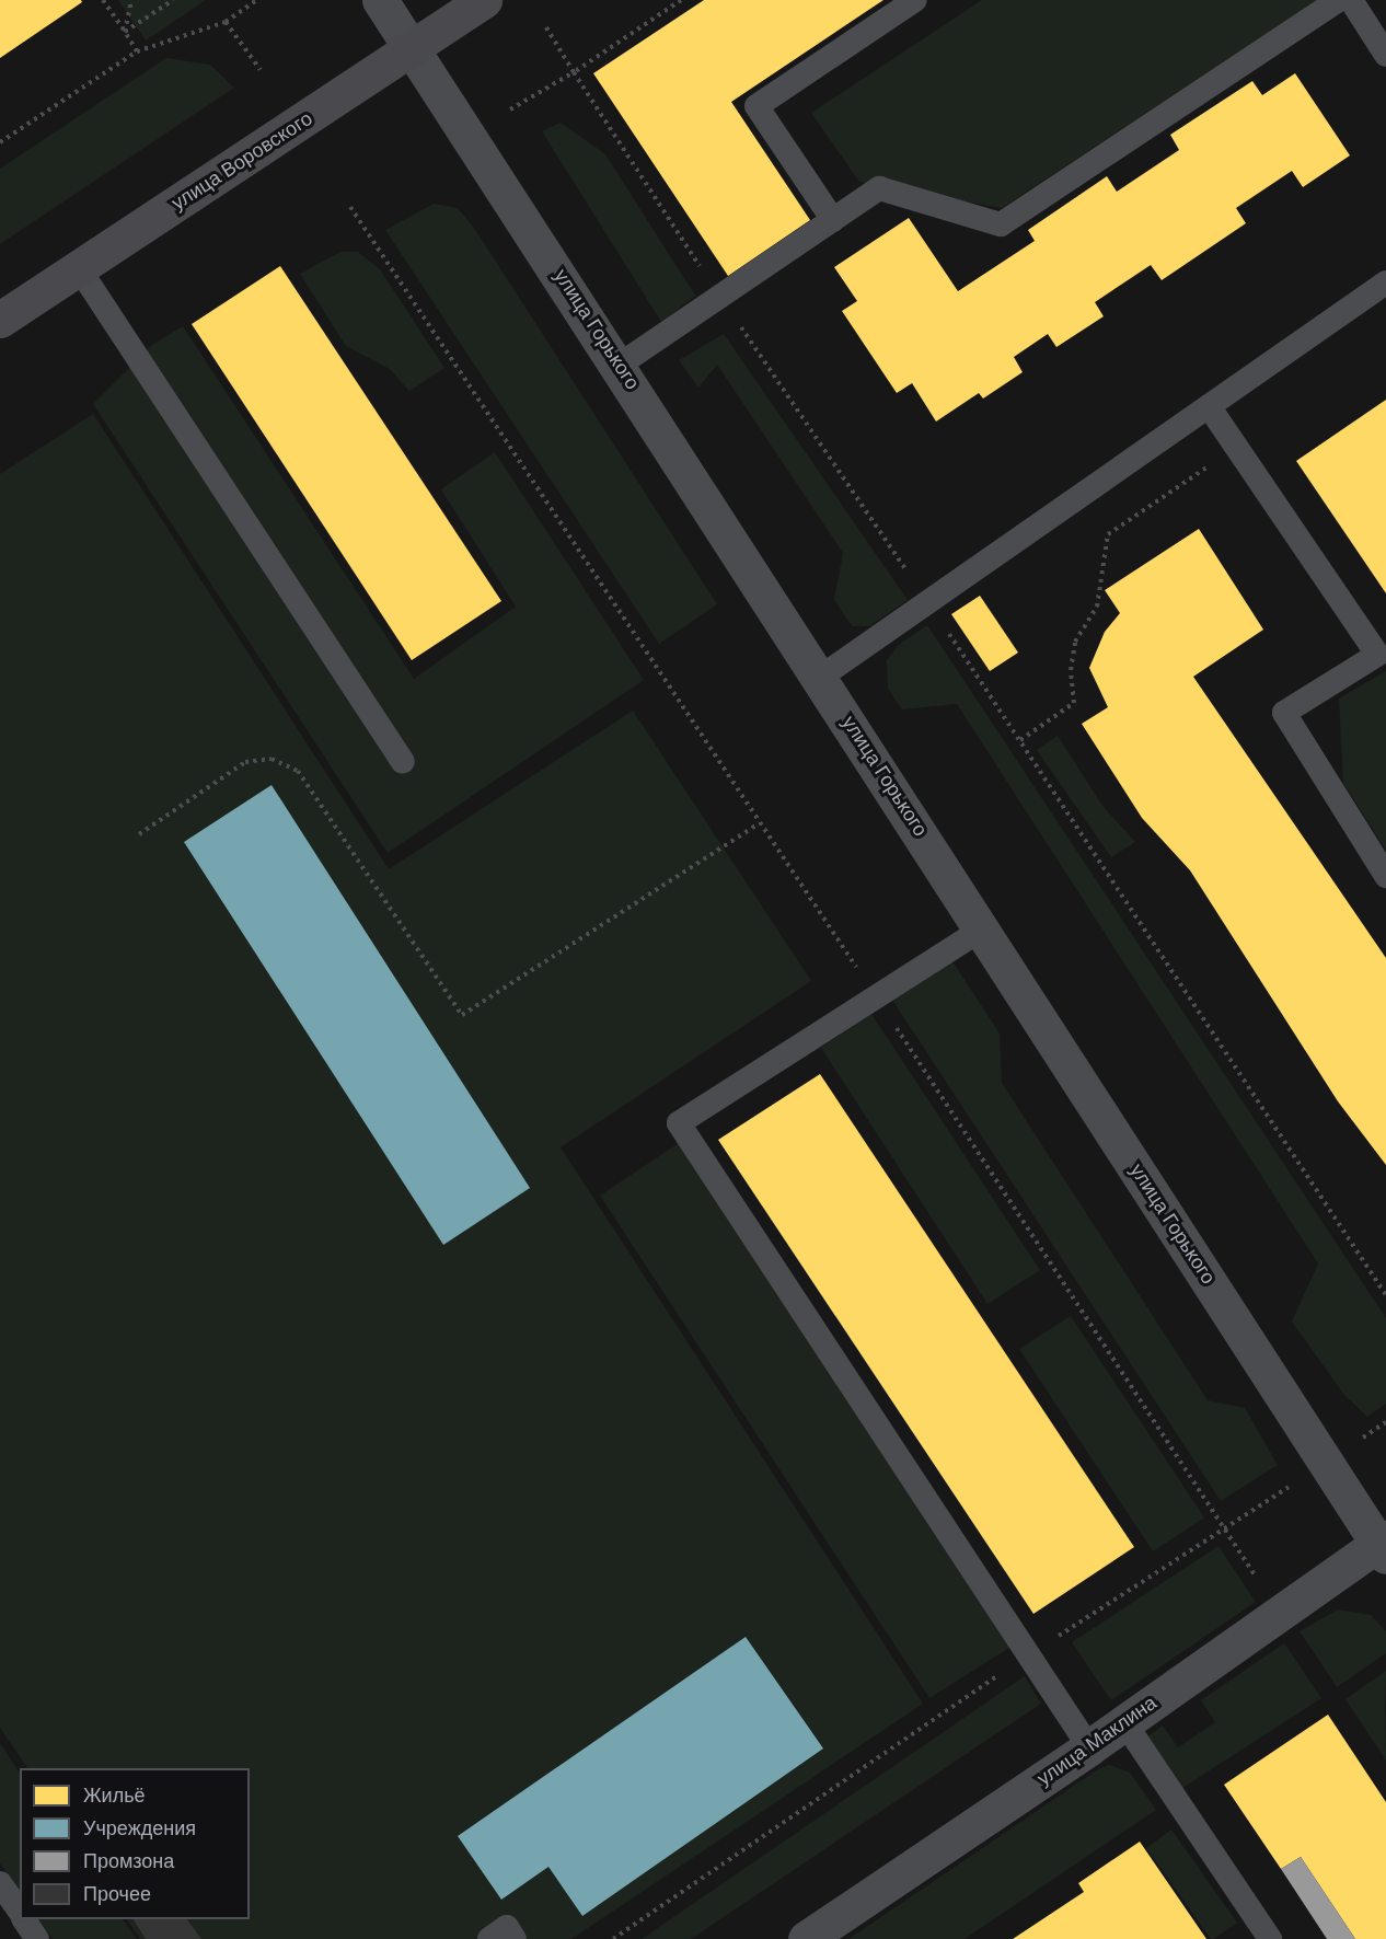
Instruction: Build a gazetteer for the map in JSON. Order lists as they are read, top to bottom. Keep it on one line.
{"streets":{"main road":["улица Воровского"],"street":["улица Горького","улица Маклина"]},"crossings":[["улица Воровского","улица Горького"],["улица Горького","улица Маклина"]],"legend":["Жильё","Учреждения","Промзона","Прочее"]}
